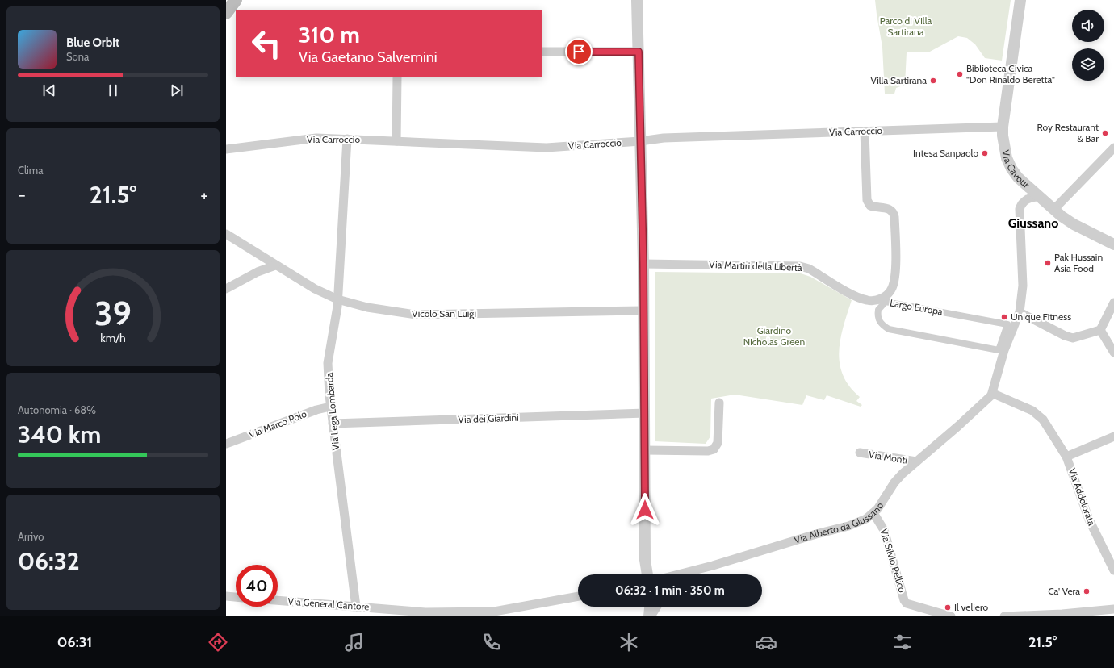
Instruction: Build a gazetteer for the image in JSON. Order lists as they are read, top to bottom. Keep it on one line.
{"streets":{"street":["Via Carroccio","Via Cavour","Via Martiri della Libertà","Largo Europa","Vicolo San Luigi","Via Lega Lombarda","Via dei Giardini","Via Marco Polo","Via Monti","Via Addolorata","Via Alberto da Giussano","Via Silvio Pellico","Via General Cantore"]},"crossings":[["Via Carroccio","Via Cavour"],["Via Carroccio","Via Martiri della Libertà"],["Via Carroccio","Via Lega Lombarda"],["Vicolo San Luigi","Via Lega Lombarda"],["Via Lega Lombarda","Via dei Giardini"],["Via Lega Lombarda","Via Marco Polo"],["Via Lega Lombarda","Via General Cantore"],["Via Monti","Via Alberto da Giussano"],["Via Addolorata","Via Alberto da Giussano"],["Via Alberto da Giussano","Via Silvio Pellico"]],"districts":["Giussano"],"parks":["Parco di Villa Sartirana","Giardino Nicholas Green"],"places":["Biblioteca Civica \"Don Rinaldo Beretta\"","Villa Sartirana","Roy Restaurant & Bar","Intesa Sanpaolo","Pak Hussain Asia Food","Unique Fitness","Ca' Vera","Il veliero"],"page":{"turn":["310 m","Via Gaetano Salvemini"],"song":["Blue Orbit","Sona"],"tile":["Clima",["Autonomia · 68%","340 km"],["Arrivo","06:32"]],"heat":["−","21.5°","+"],"limit":"40","trip":"06:32 · 1 min · 350 m","tabs":["06:31","21.5°"],"gauge":["39","km/h"]}}
